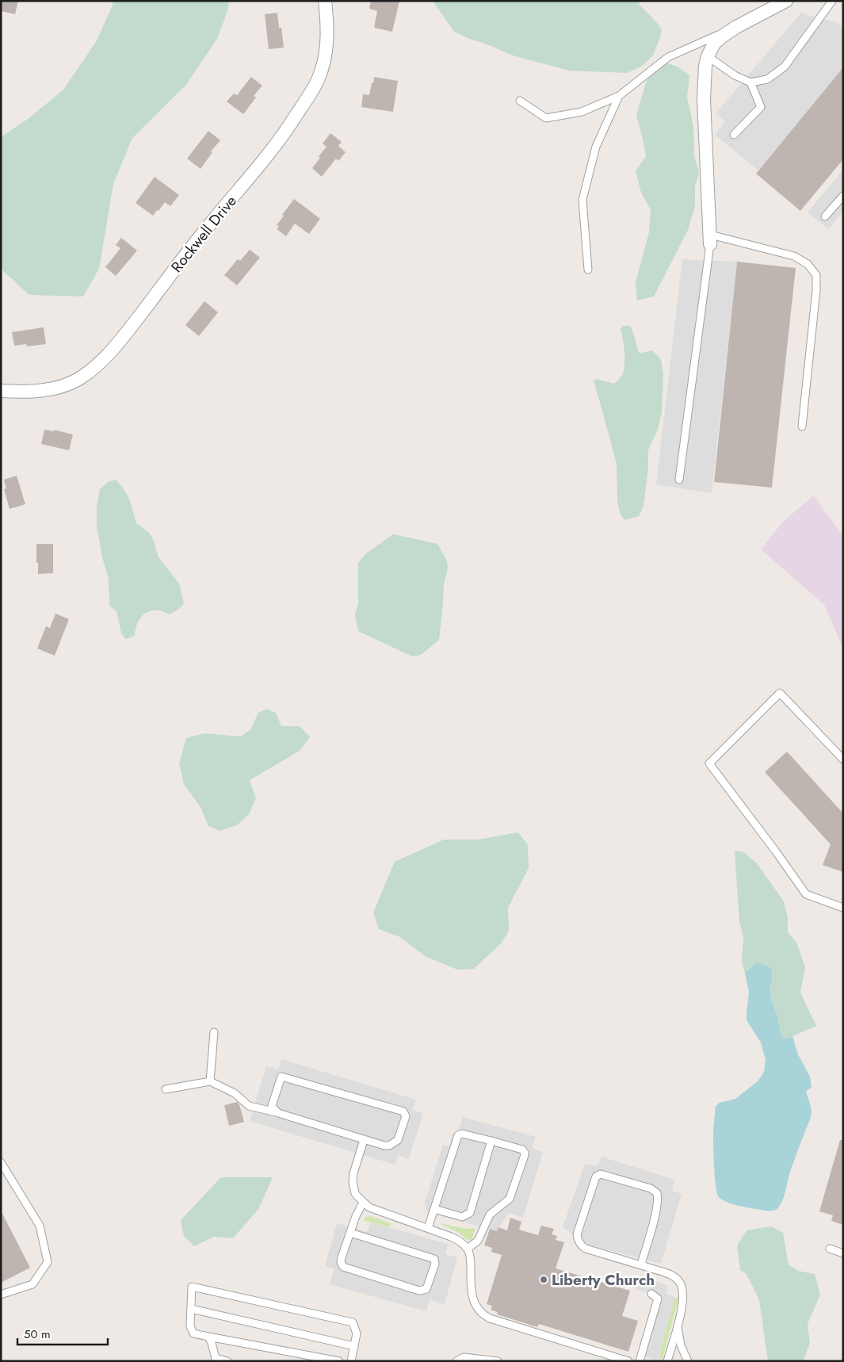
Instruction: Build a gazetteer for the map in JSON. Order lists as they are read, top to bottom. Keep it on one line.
{"streets":{"street":["Rockwell Drive"]},"places":["Liberty Church"],"scale_bar":"50 m"}
